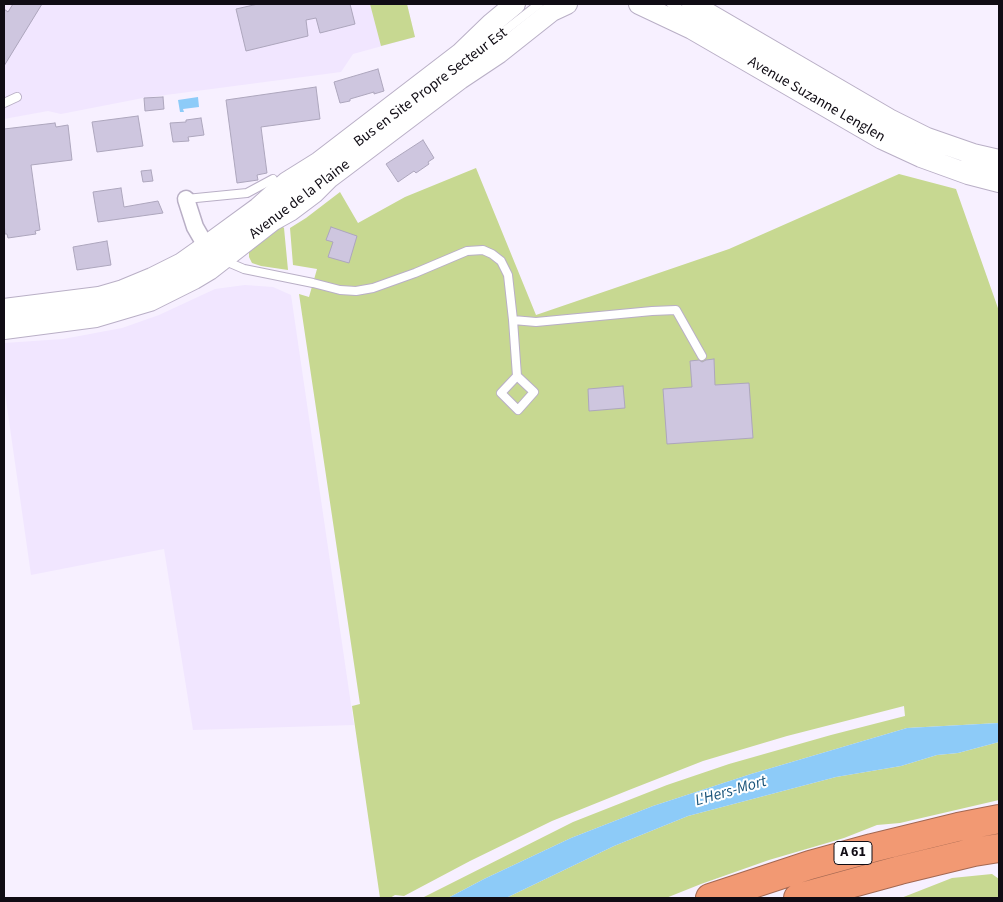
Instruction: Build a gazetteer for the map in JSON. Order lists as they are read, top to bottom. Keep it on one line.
{"streets":{"highway":["A 61"],"street":["Avenue Suzanne Lenglen","Avenue de la Plaine"],"lane":["Bus en Site Propre Secteur Est"]},"water":["L'Hers-Mort"]}
